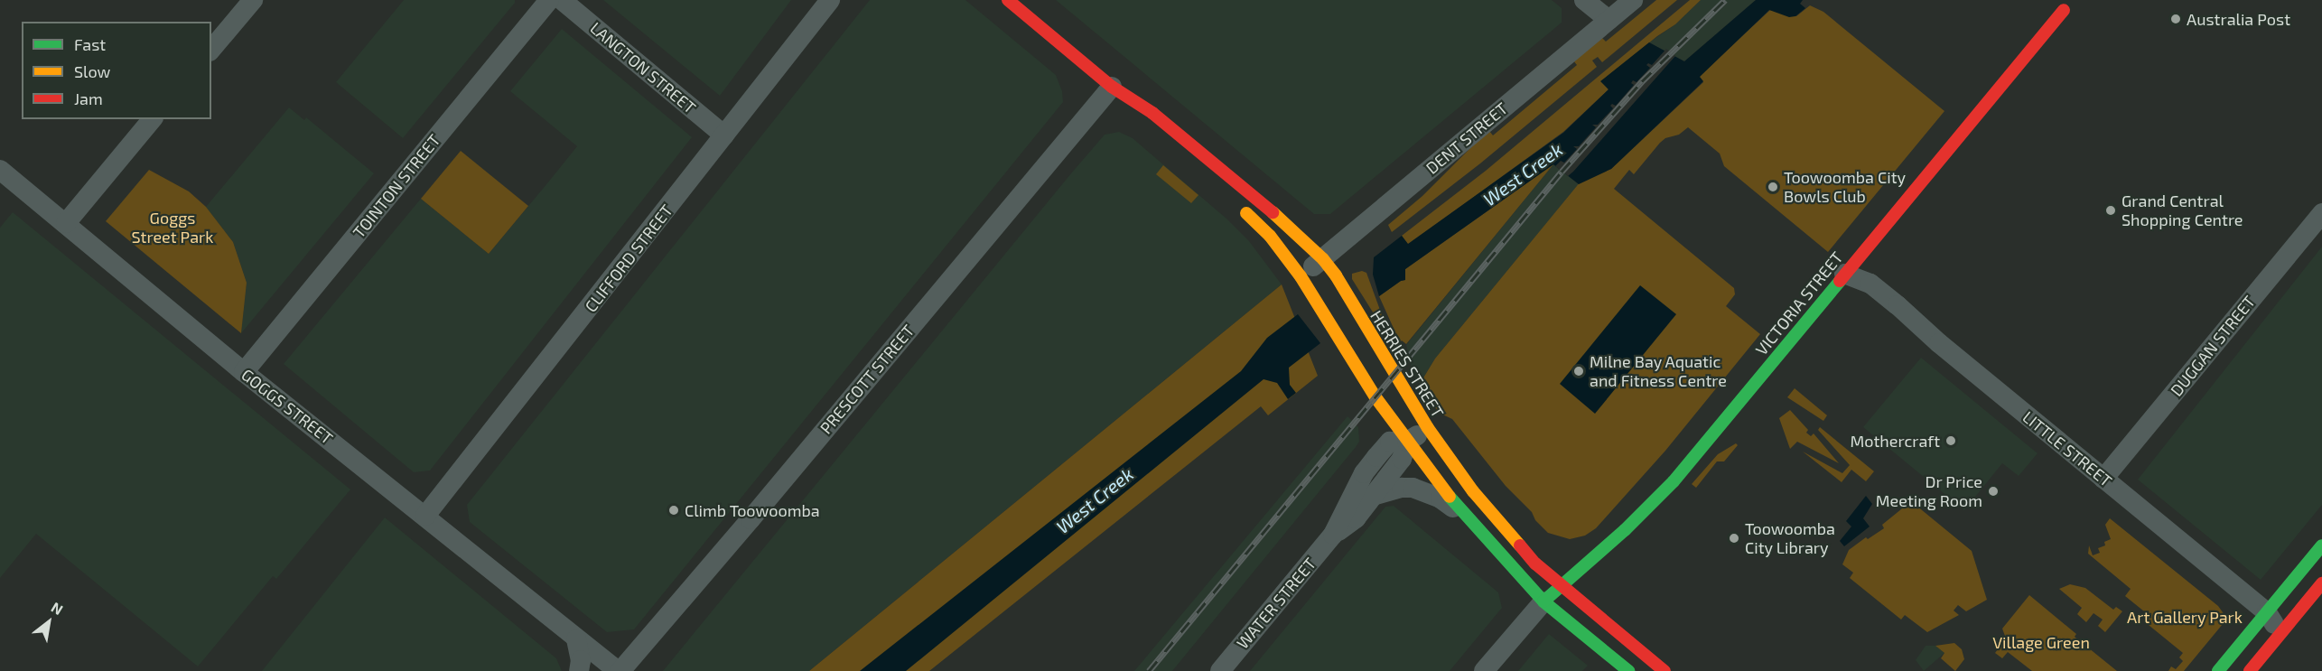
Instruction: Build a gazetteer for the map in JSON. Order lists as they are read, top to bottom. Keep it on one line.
{"streets":{"main road":["VICTORIA STREET","HERRIES STREET"],"street":["LANGTON STREET","DENT STREET","TOINTON STREET","CLIFFORD STREET","DUGGAN STREET","PRESCOTT STREET","GOGGS STREET","LITTLE STREET","WATER STREET"]},"crossings":[["LANGTON STREET","CLIFFORD STREET"],["DENT STREET","HERRIES STREET"],["TOINTON STREET","GOGGS STREET"],["CLIFFORD STREET","GOGGS STREET"],["VICTORIA STREET","HERRIES STREET"],["VICTORIA STREET","LITTLE STREET"],["DUGGAN STREET","LITTLE STREET"],["HERRIES STREET","PRESCOTT STREET"],["HERRIES STREET","WATER STREET"],["PRESCOTT STREET","GOGGS STREET"]],"water":["West Creek"],"parks":["Goggs Street Park","Art Gallery Park","Village Green"],"places":["Australia Post","Toowoomba City Bowls Club","Grand Central Shopping Centre","Milne Bay Aquatic and Fitness Centre","Mothercraft","Dr Price Meeting Room","Climb Toowoomba","Toowoomba City Library"],"legend":["Fast","Slow","Jam"],"north":"top right"}
